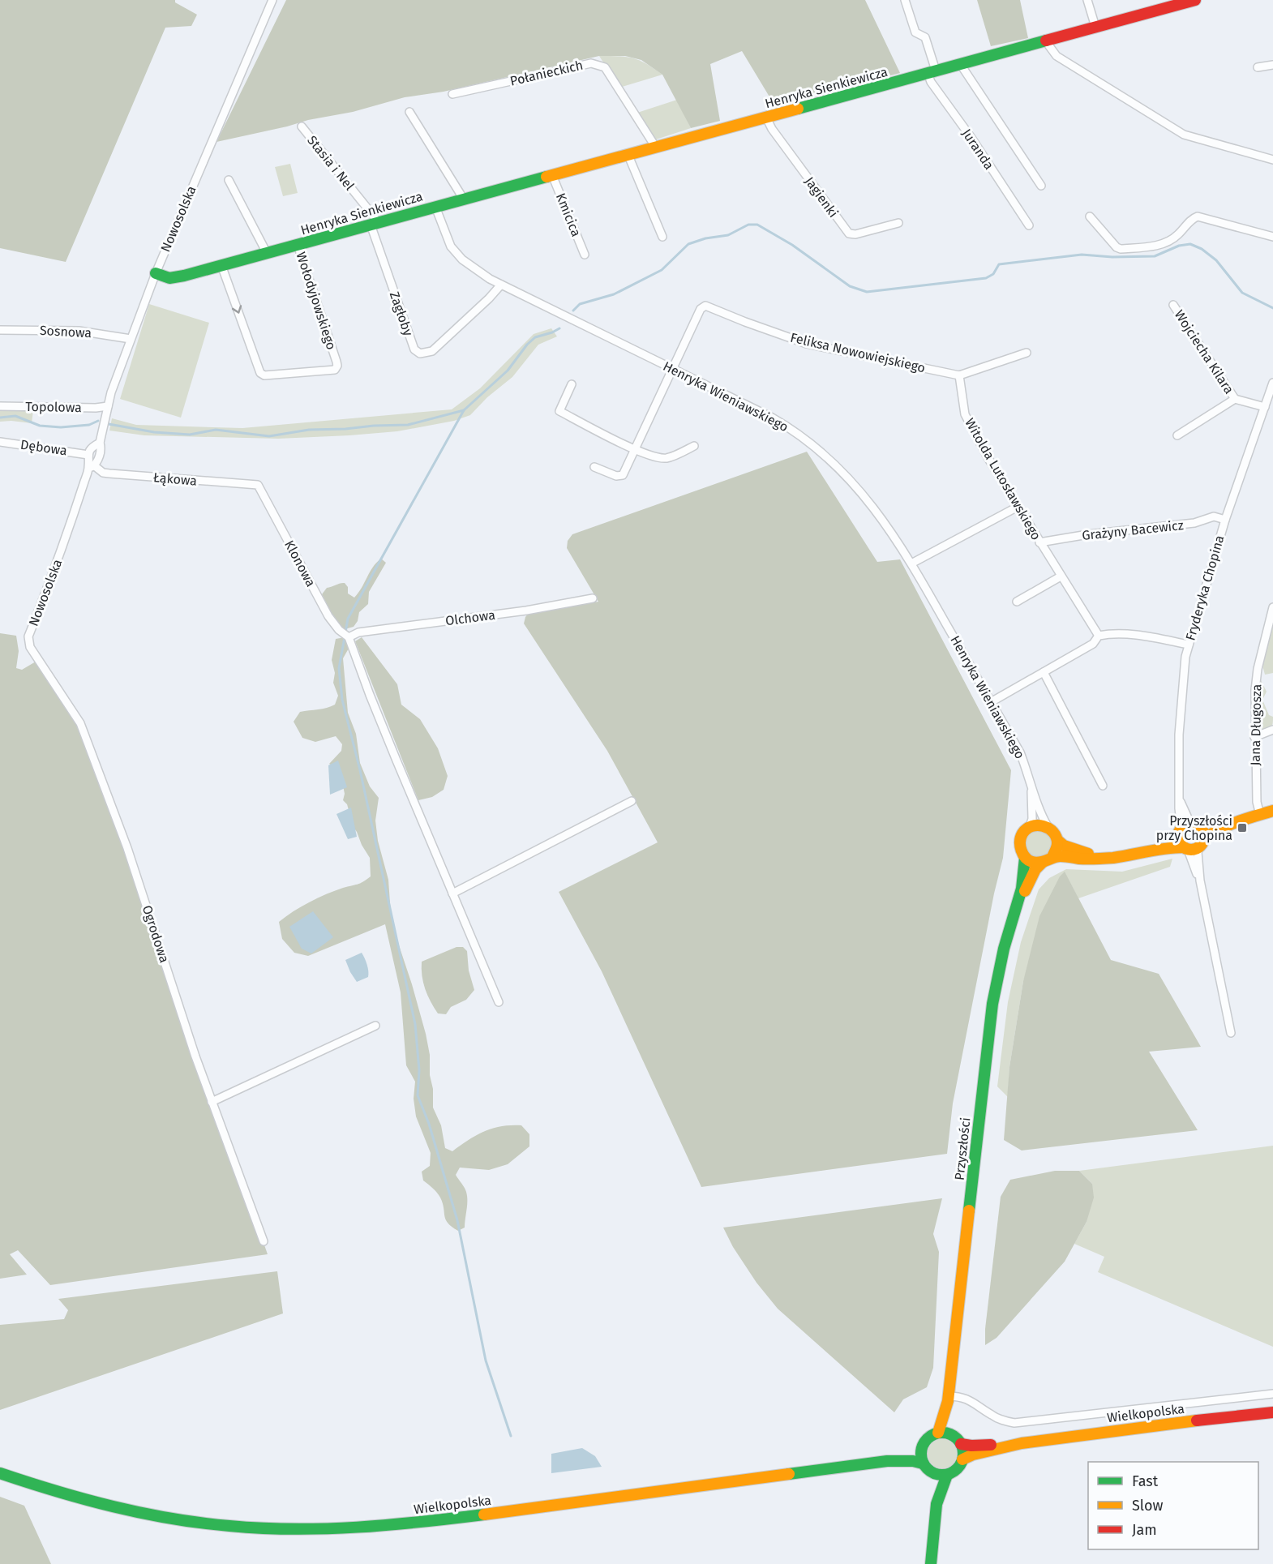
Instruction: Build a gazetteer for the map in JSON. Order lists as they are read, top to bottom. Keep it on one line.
{"streets":{"street":["Połanieckich","Henryka Sienkiewicza","Juranda","Stasia i Nel","Jagienki","Kmicica","Nowosolska","Wołodyjowskiego","Zagłoby","Sosnowa","Wojciecha Kilara","Feliksa Nowowiejskiego","Henryka Wieniawskiego","Topolowa","Dębowa","Łąkowa","Witolda Lutosławskiego","Grażyny Bacewicz","Klonowa","Fryderyka Chopina","Olchowa","Jana Długosza","Ogrodowa","Przyszłości","Wielkopolska"]},"crossings":[["Połanieckich","Henryka Sienkiewicza"],["Henryka Sienkiewicza","Juranda"],["Henryka Sienkiewicza","Stasia i Nel"],["Henryka Sienkiewicza","Jagienki"],["Henryka Sienkiewicza","Kmicica"],["Henryka Sienkiewicza","Nowosolska"],["Henryka Sienkiewicza","Wołodyjowskiego"],["Henryka Sienkiewicza","Zagłoby"],["Henryka Sienkiewicza","Henryka Wieniawskiego"],["Stasia i Nel","Zagłoby"],["Nowosolska","Sosnowa"],["Nowosolska","Topolowa"],["Nowosolska","Dębowa"],["Nowosolska","Łąkowa"],["Nowosolska","Ogrodowa"],["Zagłoby","Henryka Wieniawskiego"],["Wojciecha Kilara","Fryderyka Chopina"],["Feliksa Nowowiejskiego","Henryka Wieniawskiego"],["Feliksa Nowowiejskiego","Witolda Lutosławskiego"],["Henryka Wieniawskiego","Przyszłości"],["Łąkowa","Klonowa"],["Witolda Lutosławskiego","Grażyny Bacewicz"],["Grażyny Bacewicz","Fryderyka Chopina"],["Klonowa","Olchowa"],["Przyszłości","Wielkopolska"]],"places":{"transit":["Przyszłości przy Chopina"]},"legend":["Fast","Slow","Jam"]}
